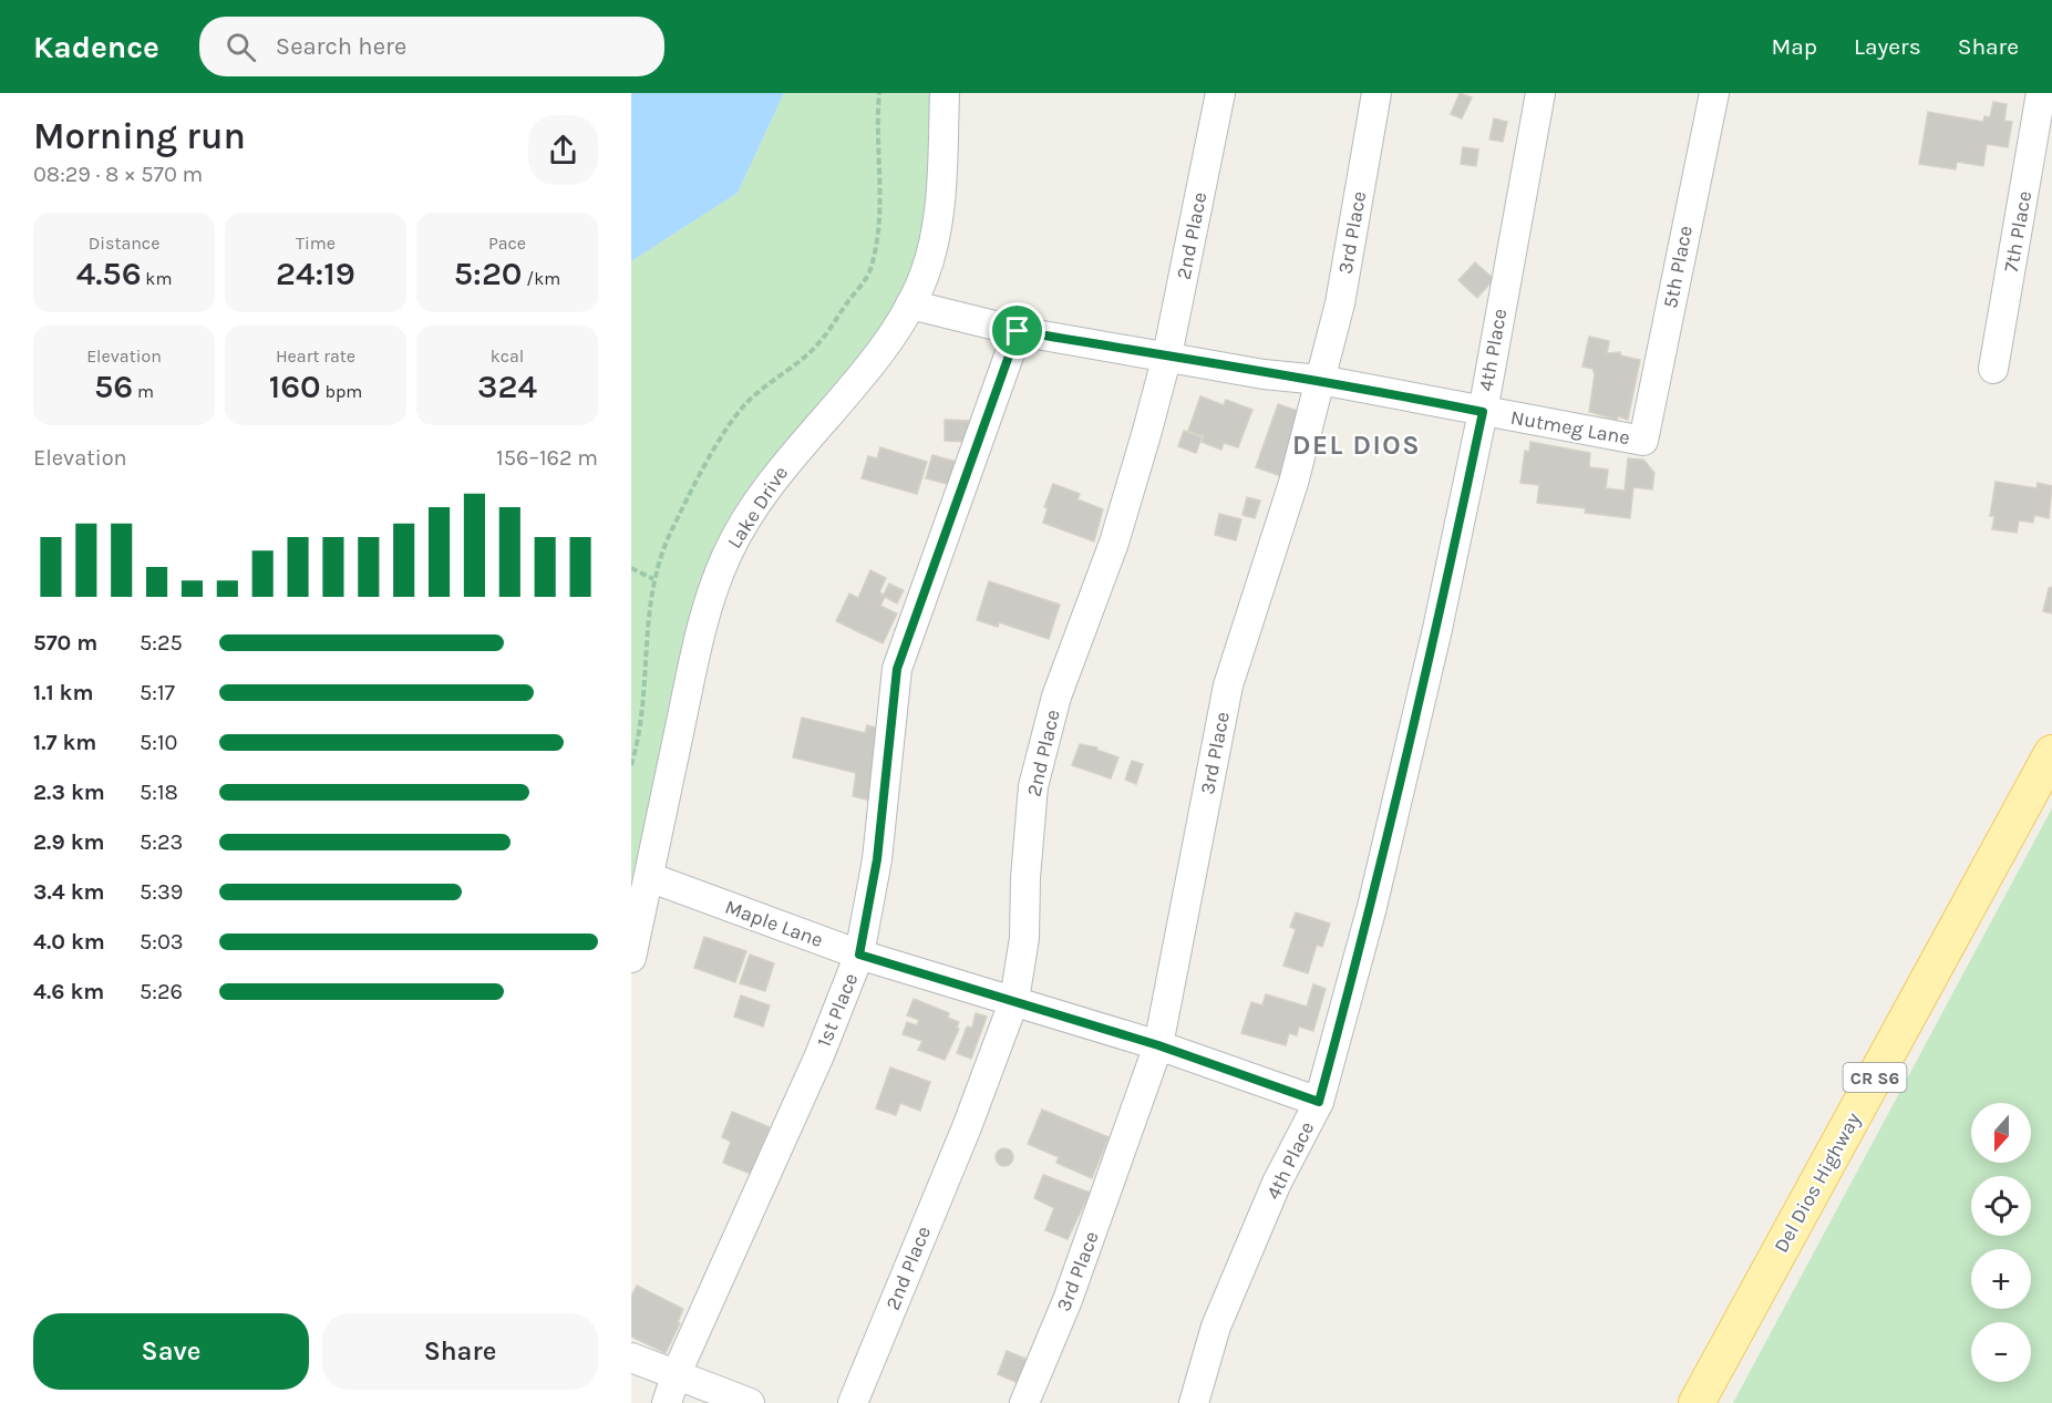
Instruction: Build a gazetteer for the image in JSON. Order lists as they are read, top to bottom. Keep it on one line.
{"streets":{"main road":["CR S6","Del Dios Highway"],"street":["7th Place","3rd Place","2nd Place","5th Place","4th Place","Nutmeg Lane","Lake Drive","Maple Lane","1st Place"]},"crossings":[["3rd Place","Nutmeg Lane"],["3rd Place","Maple Lane"],["2nd Place","Nutmeg Lane"],["2nd Place","Maple Lane"],["5th Place","Nutmeg Lane"],["4th Place","Nutmeg Lane"],["4th Place","Maple Lane"],["Nutmeg Lane","Lake Drive"],["Nutmeg Lane","1st Place"],["Lake Drive","Maple Lane"],["Maple Lane","1st Place"]],"districts":["DEL DIOS"],"north":"bottom","page":{"header":"Kadence","search":"Search here","nav":["Map","Layers","Share"],"heading":["Morning run","08:29 · 8 × 570 m"],"stats":[["Distance","4.56 km"],["Time","24:19"],["Pace","5:20 /km"],["Elevation","56 m"],["Heart rate","160 bpm"],["kcal","324"]],"chart":["Elevation","156–162 m"],"list":[{"name":"570 m","note":"5:25"},{"name":"1.1 km","note":"5:17"},{"name":"1.7 km","note":"5:10"},{"name":"2.3 km","note":"5:18"},{"name":"2.9 km","note":"5:23"},{"name":"3.4 km","note":"5:39"},{"name":"4.0 km","note":"5:03"},{"name":"4.6 km","note":"5:26"}],"map_buttons":["+","−"],"buttons":["Save","Share"]}}
